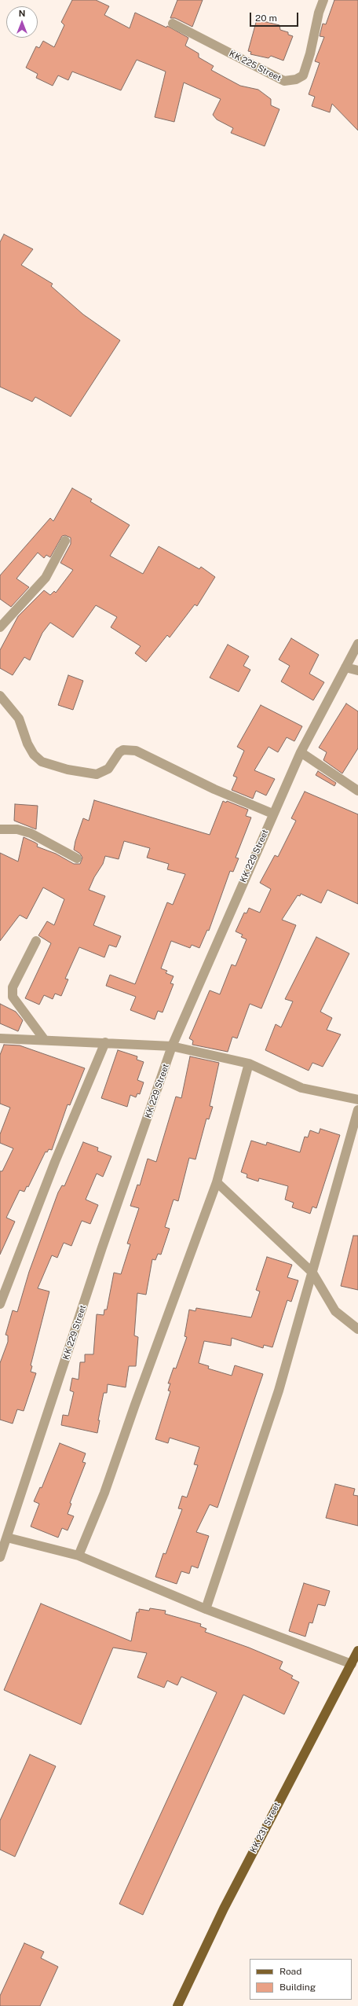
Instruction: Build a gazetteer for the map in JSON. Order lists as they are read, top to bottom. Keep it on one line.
{"streets":{"main road":["KK 231 Street"],"street":["KK 225 Street","KK 229 Street"]},"legend":["Road","Building"],"scale_bar":"20 m","north":"top"}
